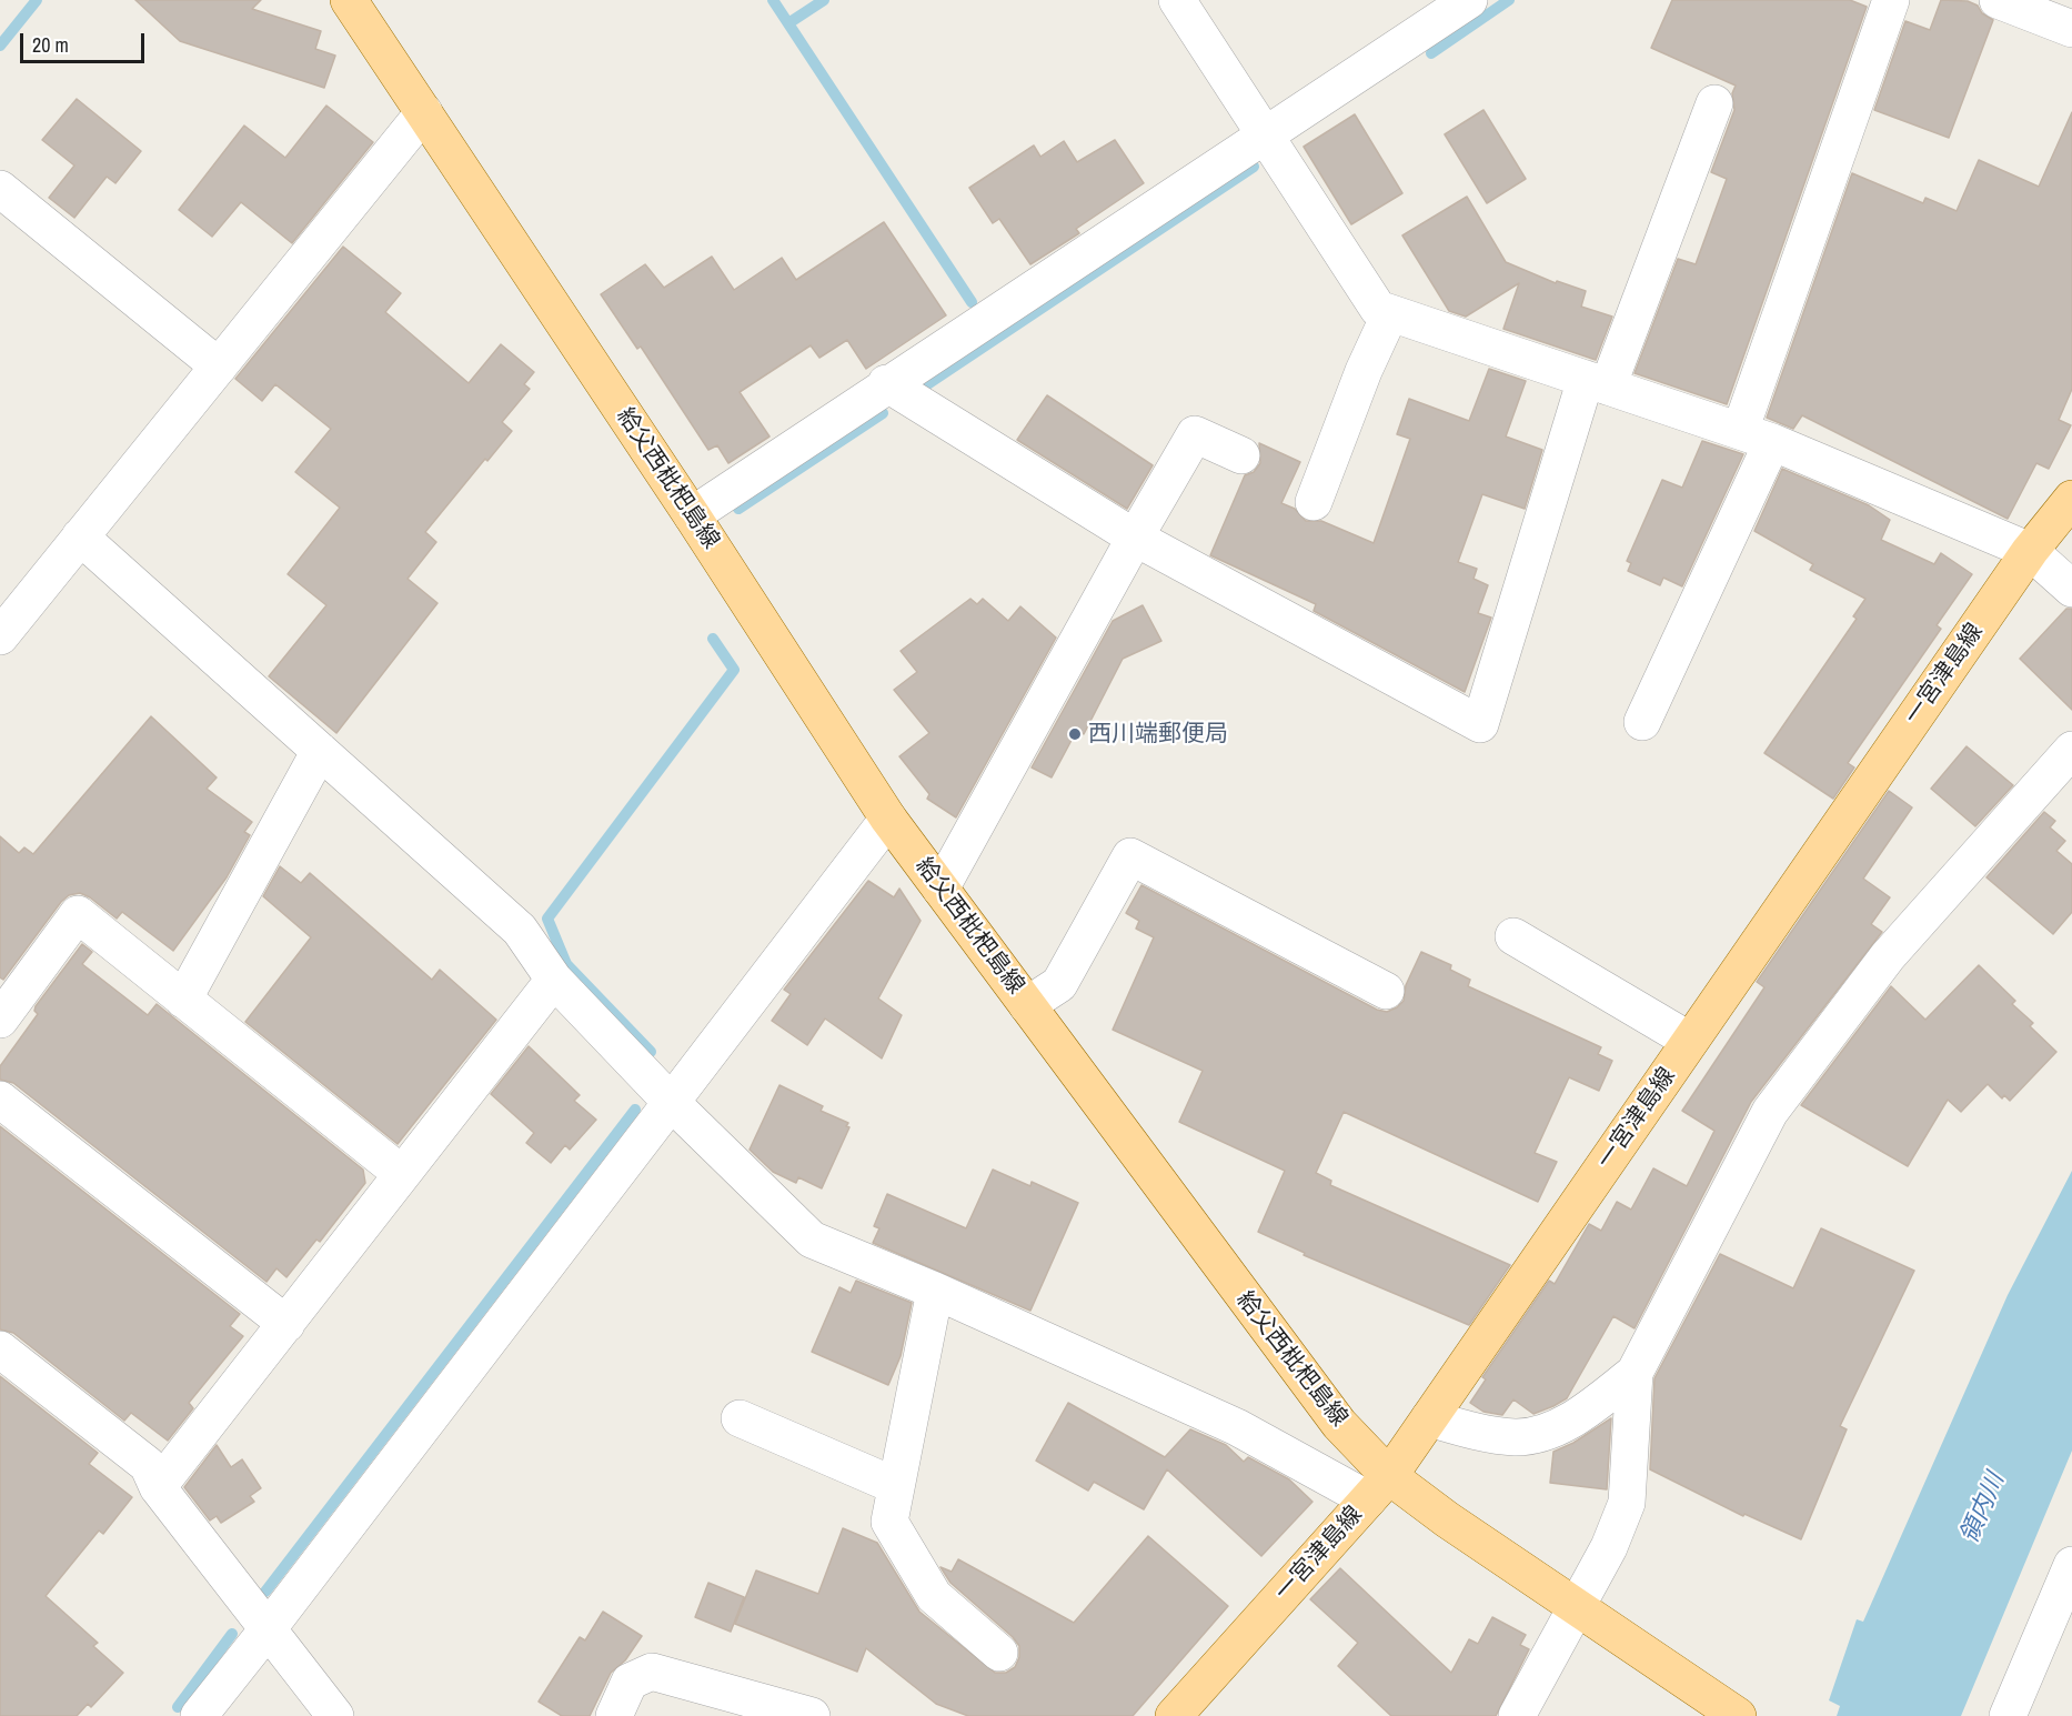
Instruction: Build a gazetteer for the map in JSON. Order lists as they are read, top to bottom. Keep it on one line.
{"streets":{"main road":["給父西枇杷島線","一宮津島線"]},"crossings":[["給父西枇杷島線","一宮津島線"]],"water":["領内川"],"places":["西川端郵便局"],"scale_bar":"20 m"}
